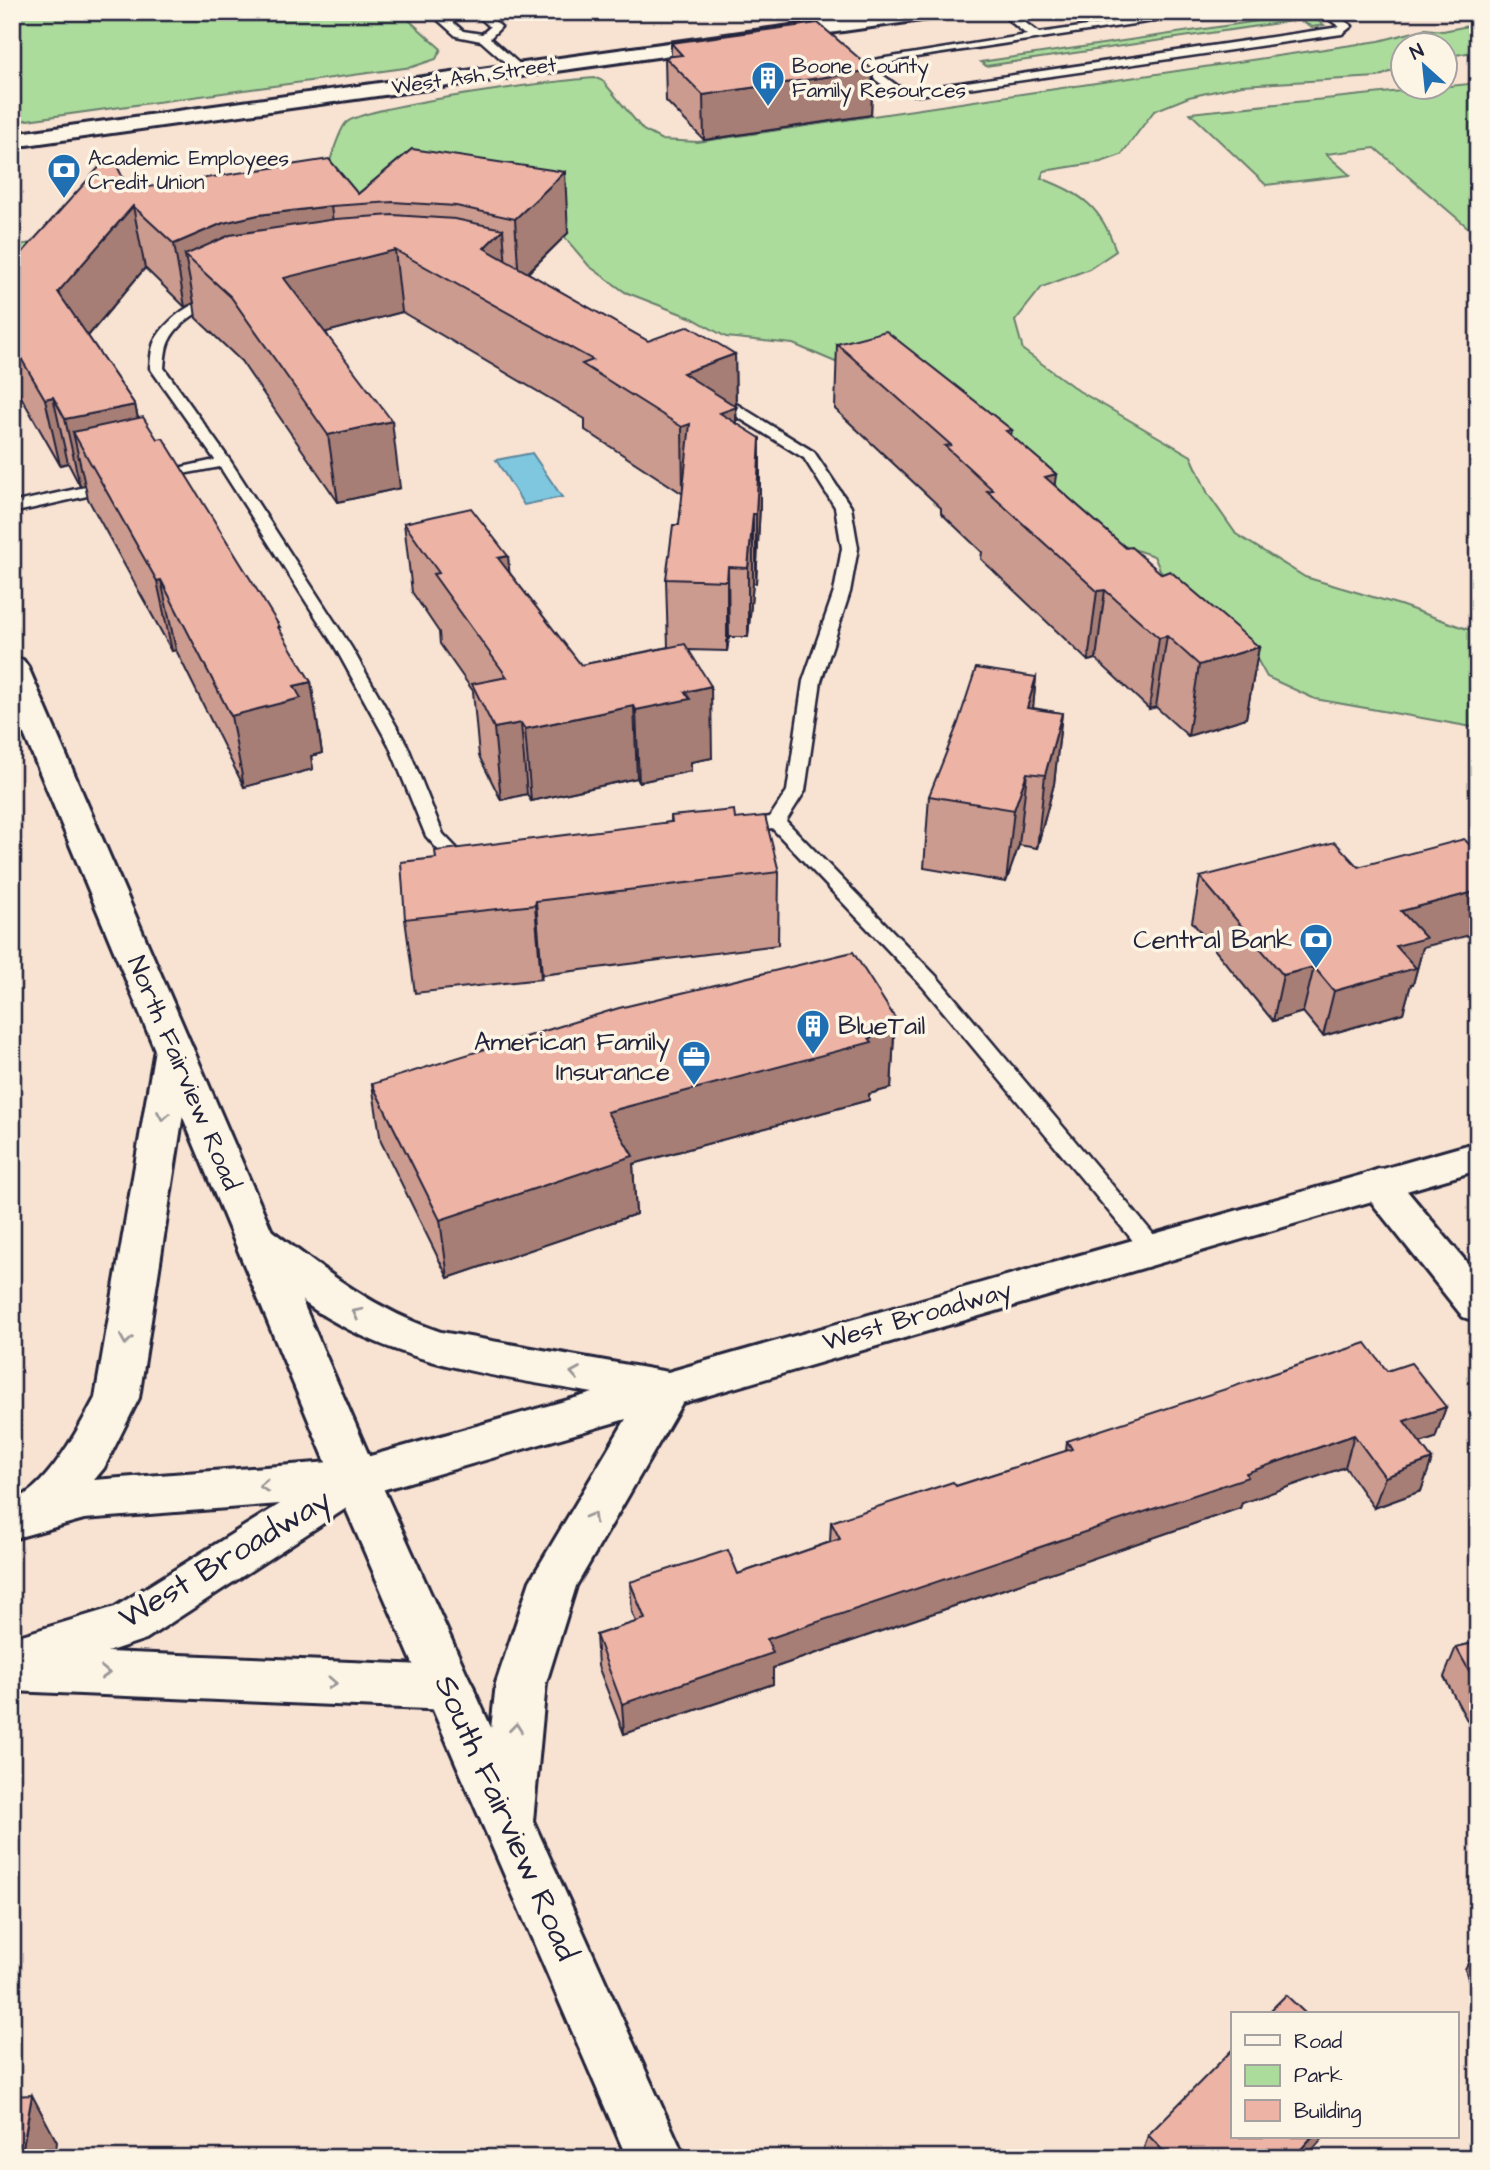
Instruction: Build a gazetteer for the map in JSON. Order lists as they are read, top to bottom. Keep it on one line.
{"streets":{"street":["West Ash Street","North Fairview Road","West Broadway","South Fairview Road"]},"crossings":[["North Fairview Road","West Broadway"],["North Fairview Road","South Fairview Road"],["West Broadway","South Fairview Road"]],"places":{"building":["Boone County Family Resources","BlueTail"],"bank":["Academic Employees Credit Union","Central Bank"],"office":["American Family Insurance"]},"legend":["Road","Park","Building"],"north":"top left"}
